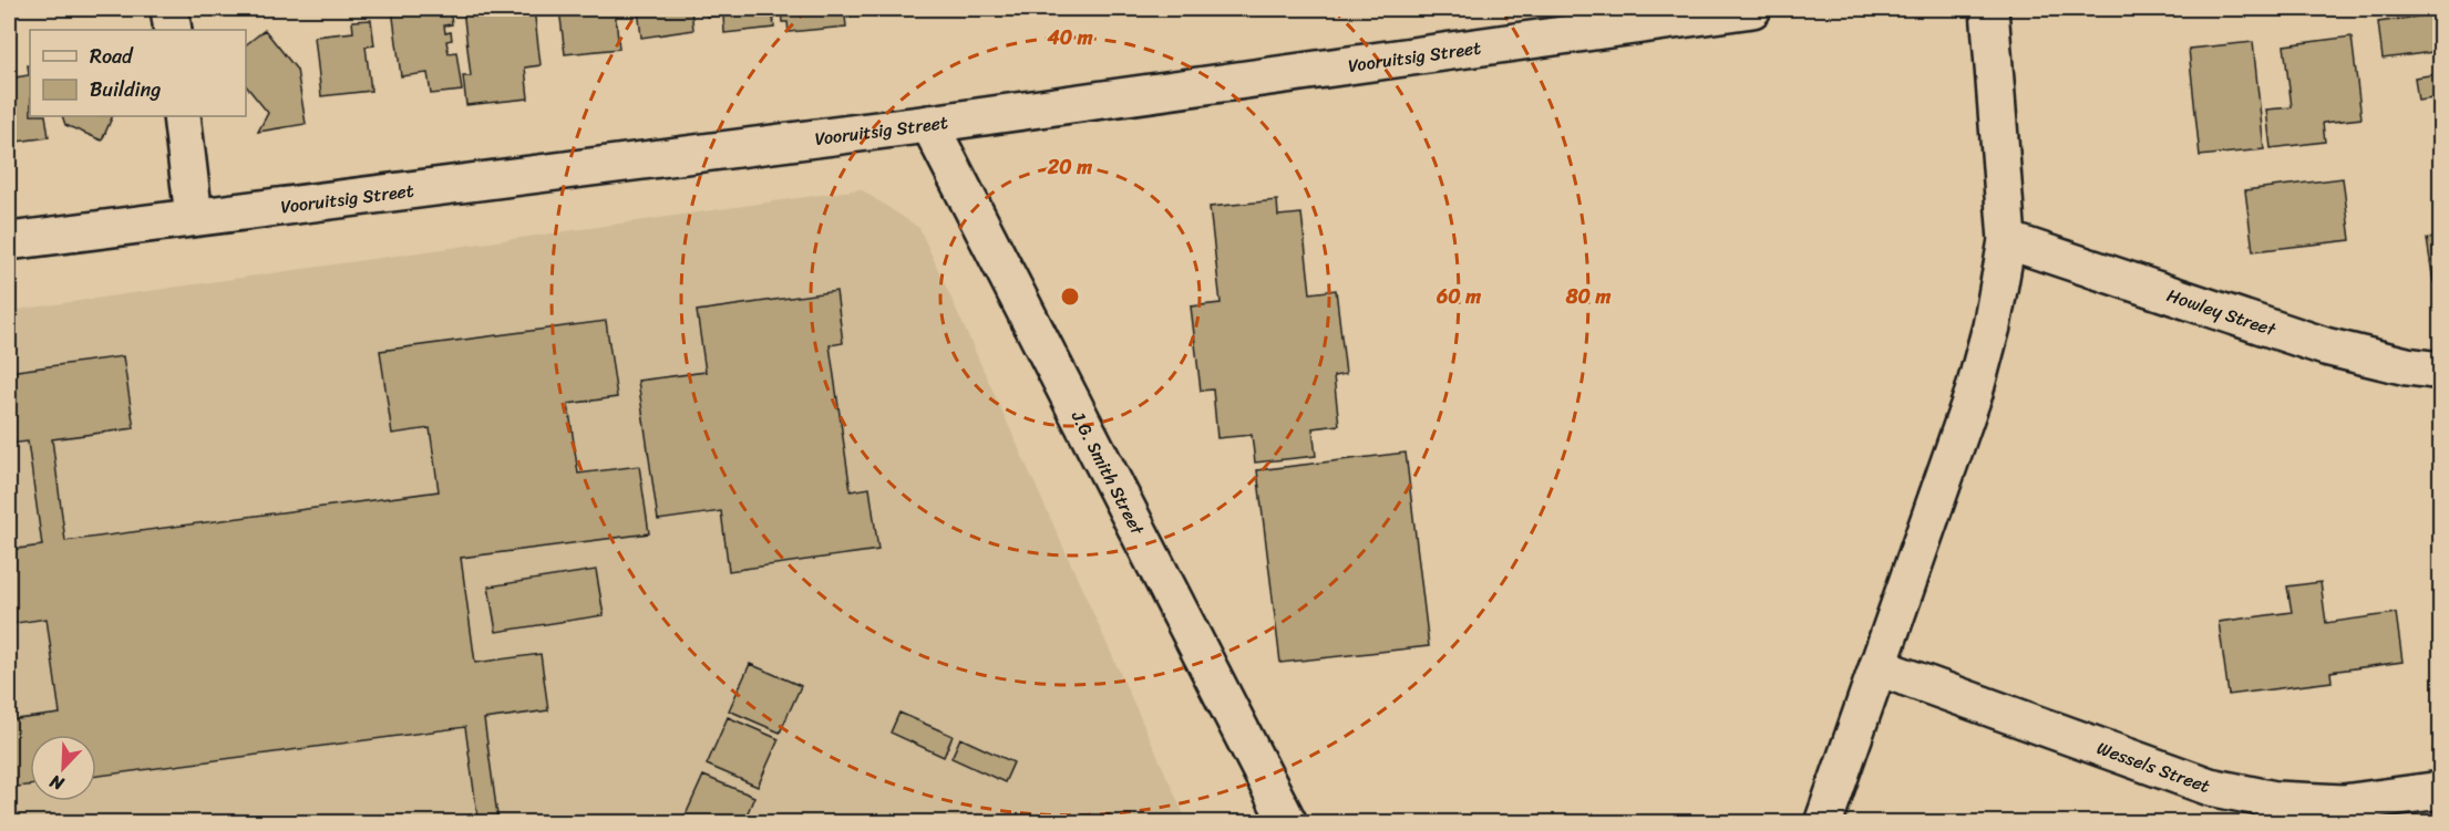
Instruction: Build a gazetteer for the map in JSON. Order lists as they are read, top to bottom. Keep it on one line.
{"streets":{"street":["Vooruitsig Street","Howley Street","J.G. Smith Street","Wessels Street"]},"crossings":[["Vooruitsig Street","J.G. Smith Street"]],"legend":["Road","Building"],"north":"bottom left","rings":["40 m","20 m","60 m","80 m"]}
